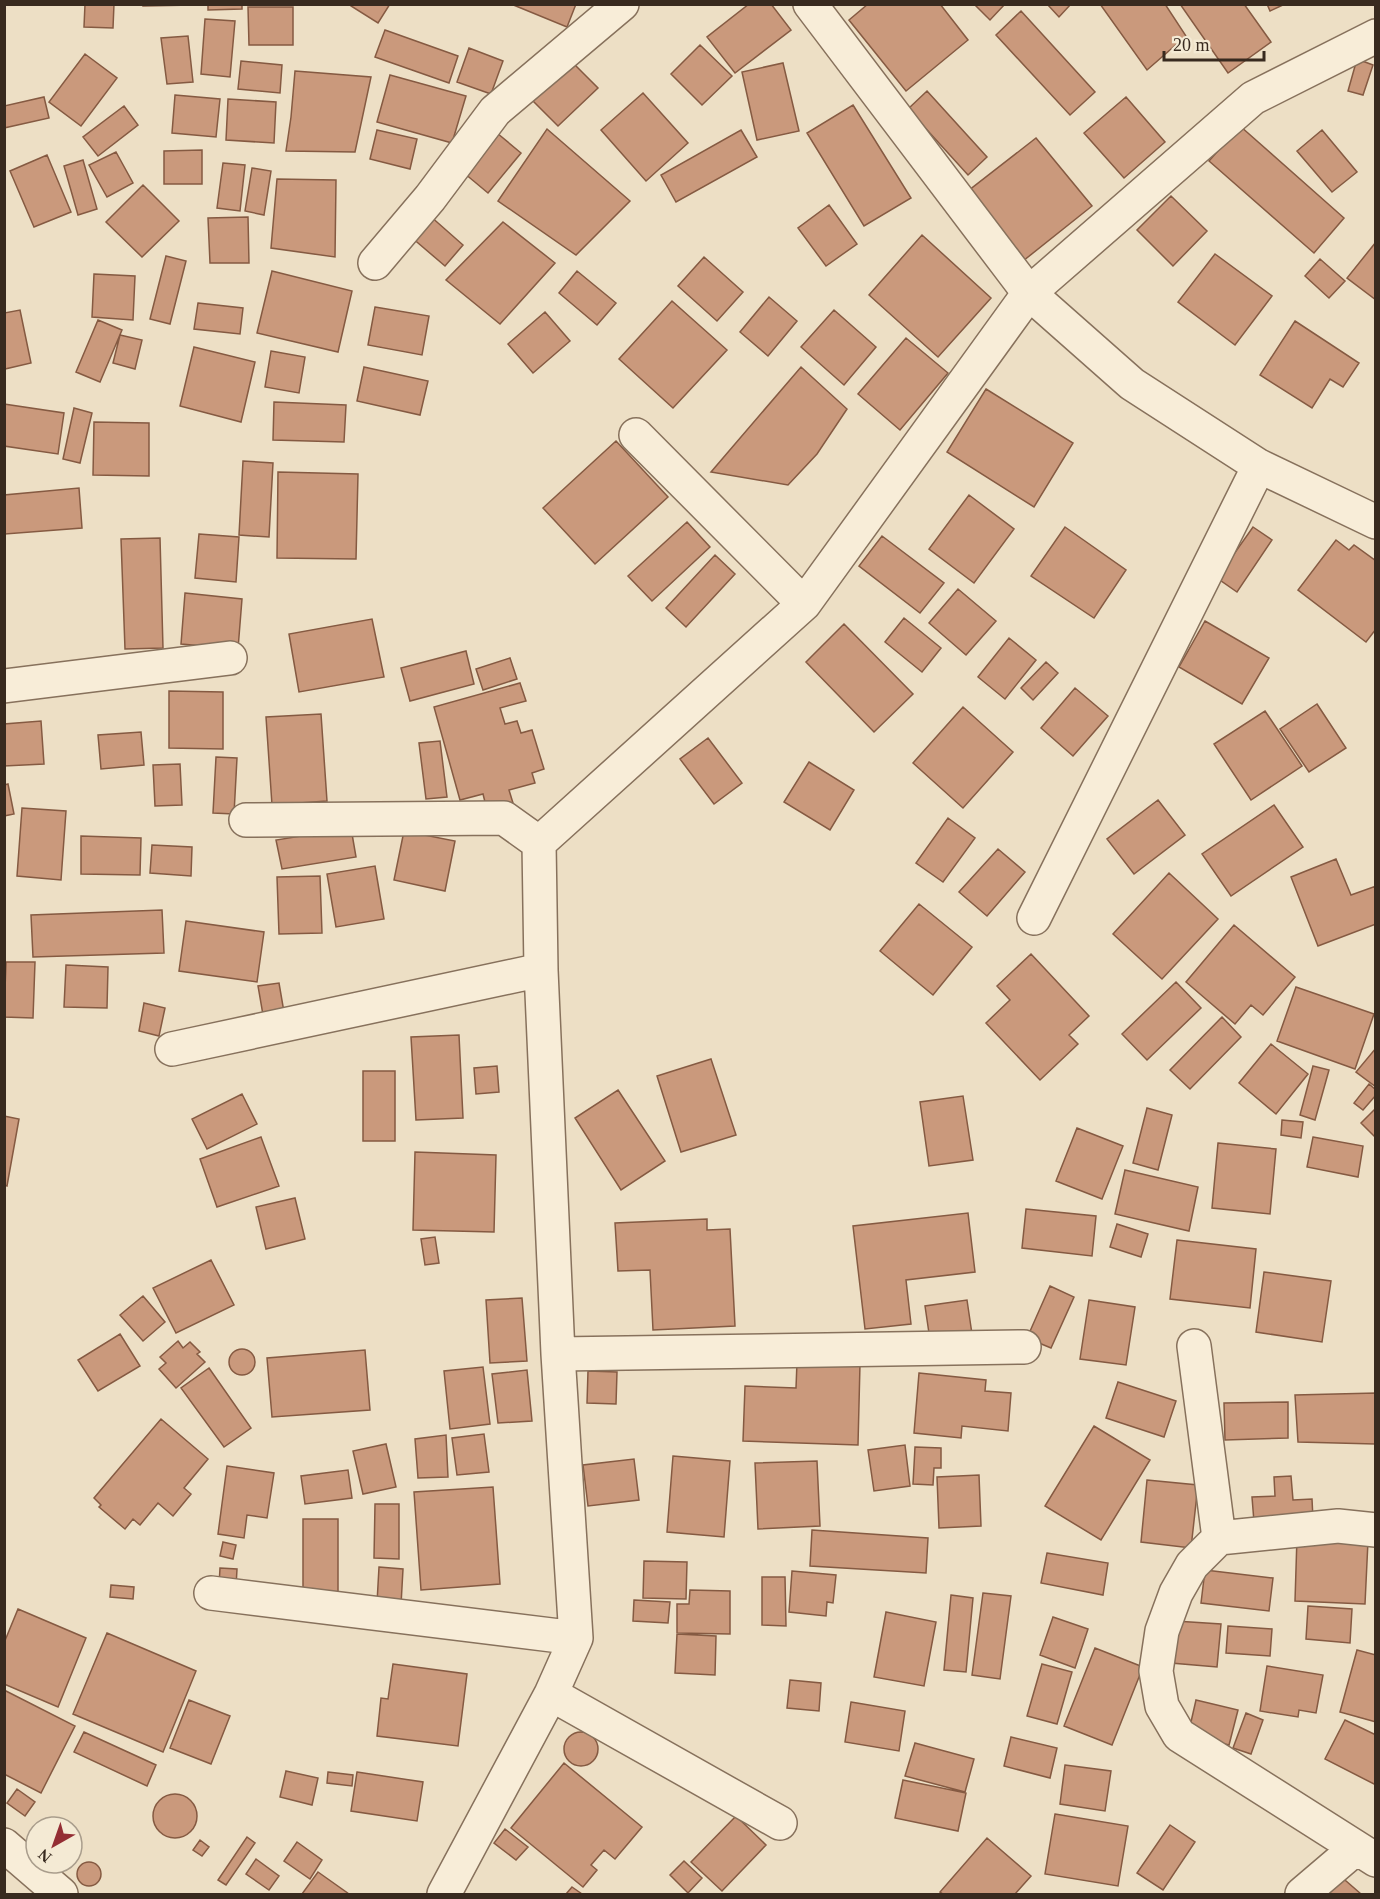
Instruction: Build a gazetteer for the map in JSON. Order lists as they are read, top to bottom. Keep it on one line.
{"scale_bar":"20 m","north":"bottom left"}
